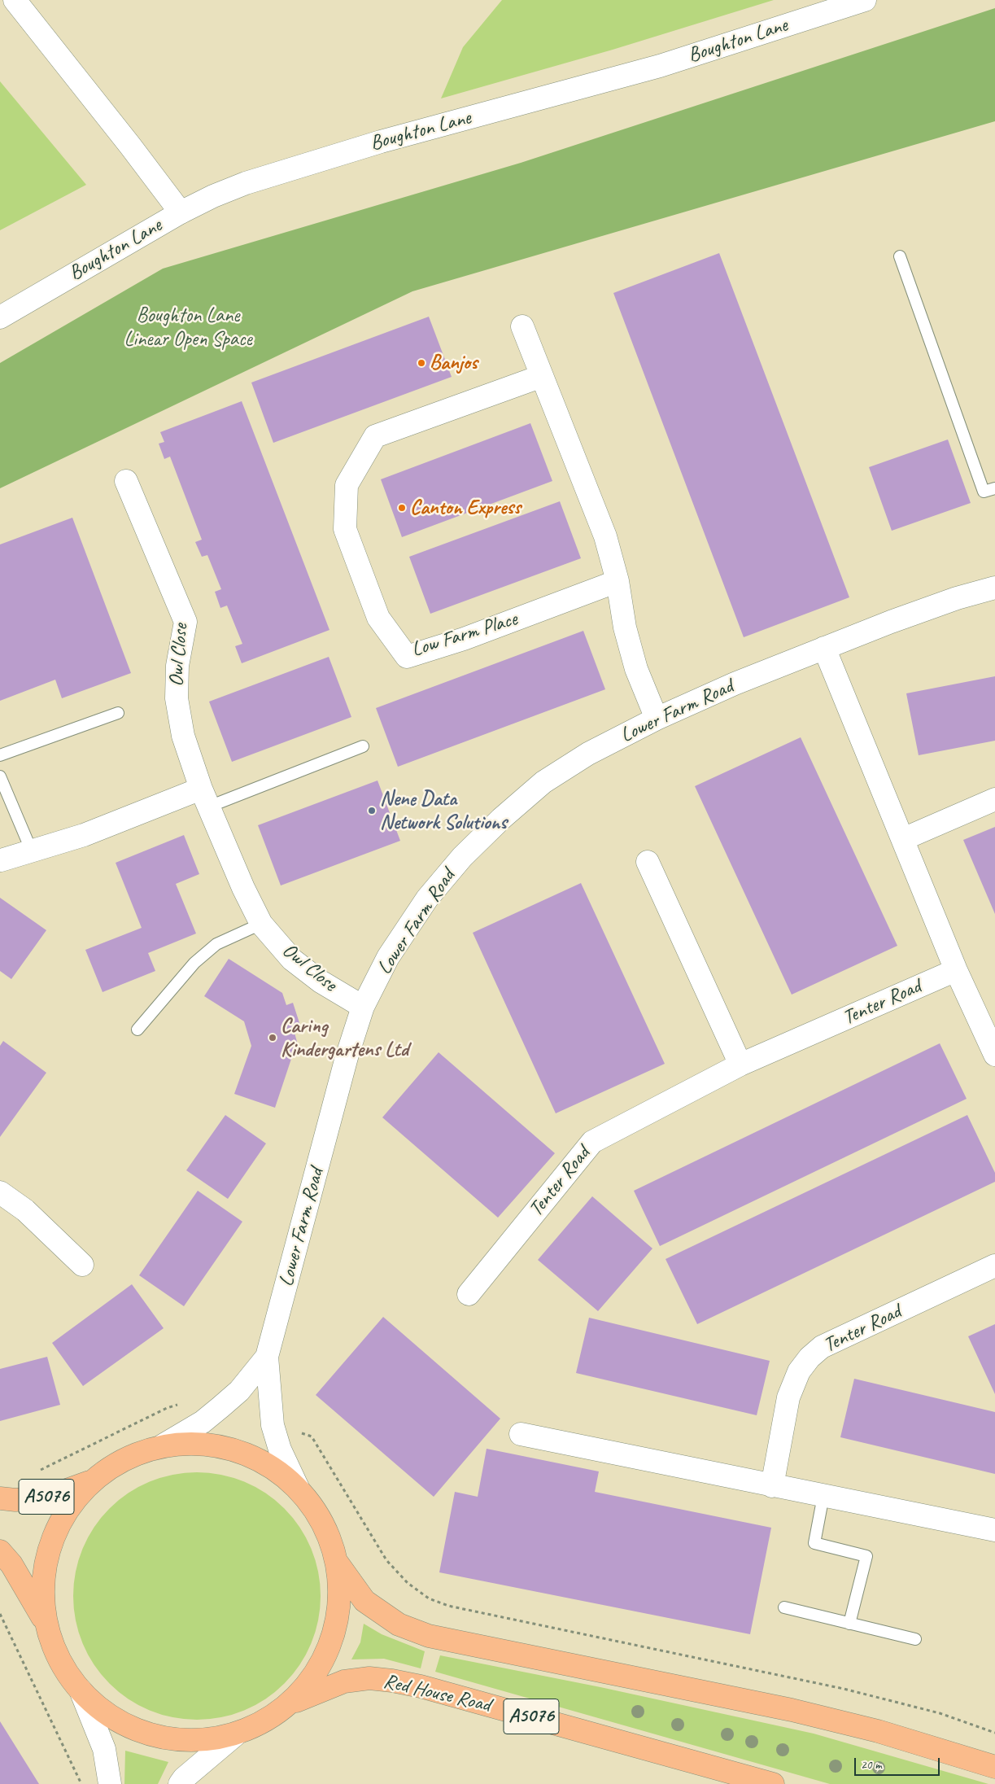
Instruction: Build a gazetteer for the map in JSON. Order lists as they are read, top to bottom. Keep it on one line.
{"streets":{"main road":["A5076","Red House Road"],"street":["Boughton Lane","Low Farm Place","Owl Close","Lower Farm Road","Tenter Road"]},"crossings":[["Owl Close","Lower Farm Road"]],"parks":["Boughton Lane Linear Open Space"],"places":["Banjos","Canton Express","Nene Data Network Solutions","Caring Kindergartens Ltd"],"scale_bar":"20 m"}
